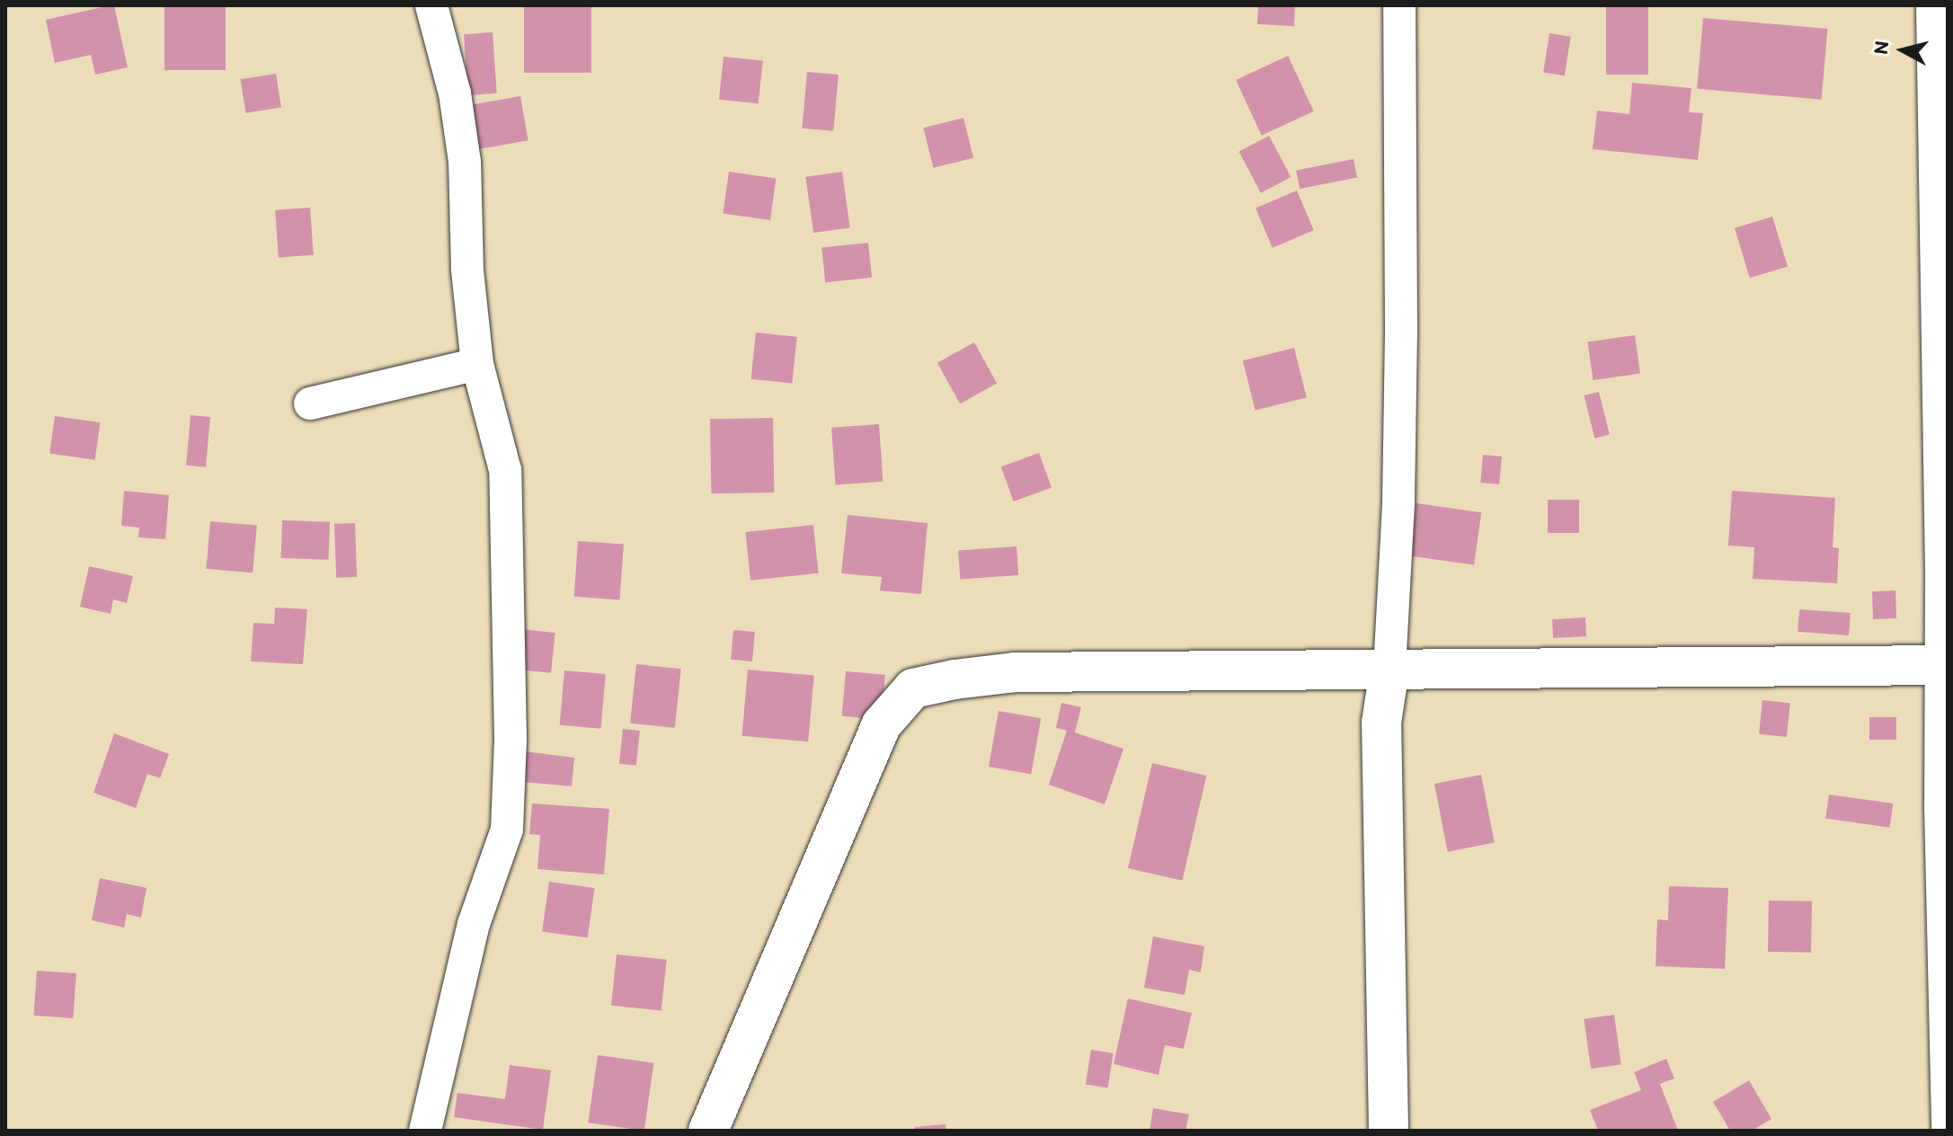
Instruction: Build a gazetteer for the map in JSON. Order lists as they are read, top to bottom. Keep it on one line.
{"north":"left"}
